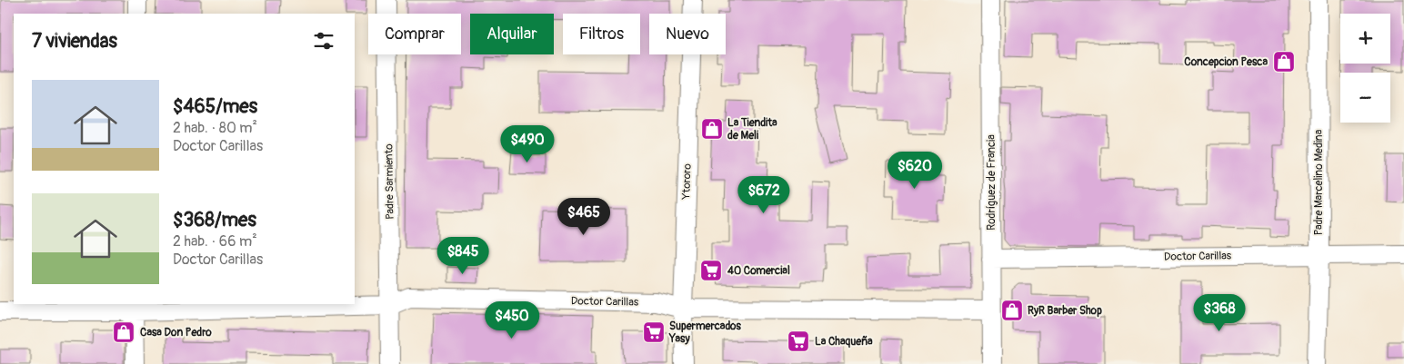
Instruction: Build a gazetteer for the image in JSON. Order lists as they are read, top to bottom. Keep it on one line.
{"streets":{"street":["Padre Sarmiento","Ytororo","Rodríguez de Francia","Padre Marcelino Medina","Doctor Carillas"]},"crossings":[["Padre Sarmiento","Doctor Carillas"],["Ytororo","Doctor Carillas"],["Rodríguez de Francia","Doctor Carillas"],["Padre Marcelino Medina","Doctor Carillas"]],"places":{"shop":["Concepcion Pesca","La Tiendita de Meli","RyR Barber Shop","Casa Don Pedro"],"supermarket":["40 Comercial","Supermercados Yasy","La Chaqueña"]},"page":{"map_buttons":["+","−"],"chip":["Comprar","Alquilar","Filtros","Nuevo"],"heading":"7 viviendas","list":[{"name":"$465/mes","note":"2 hab. · 80 m² · Doctor Carillas"},{"name":"$368/mes","note":"2 hab. · 66 m² · Doctor Carillas"}],"price":["$490","$620","$672","$465","$845","$368","$450"]}}
